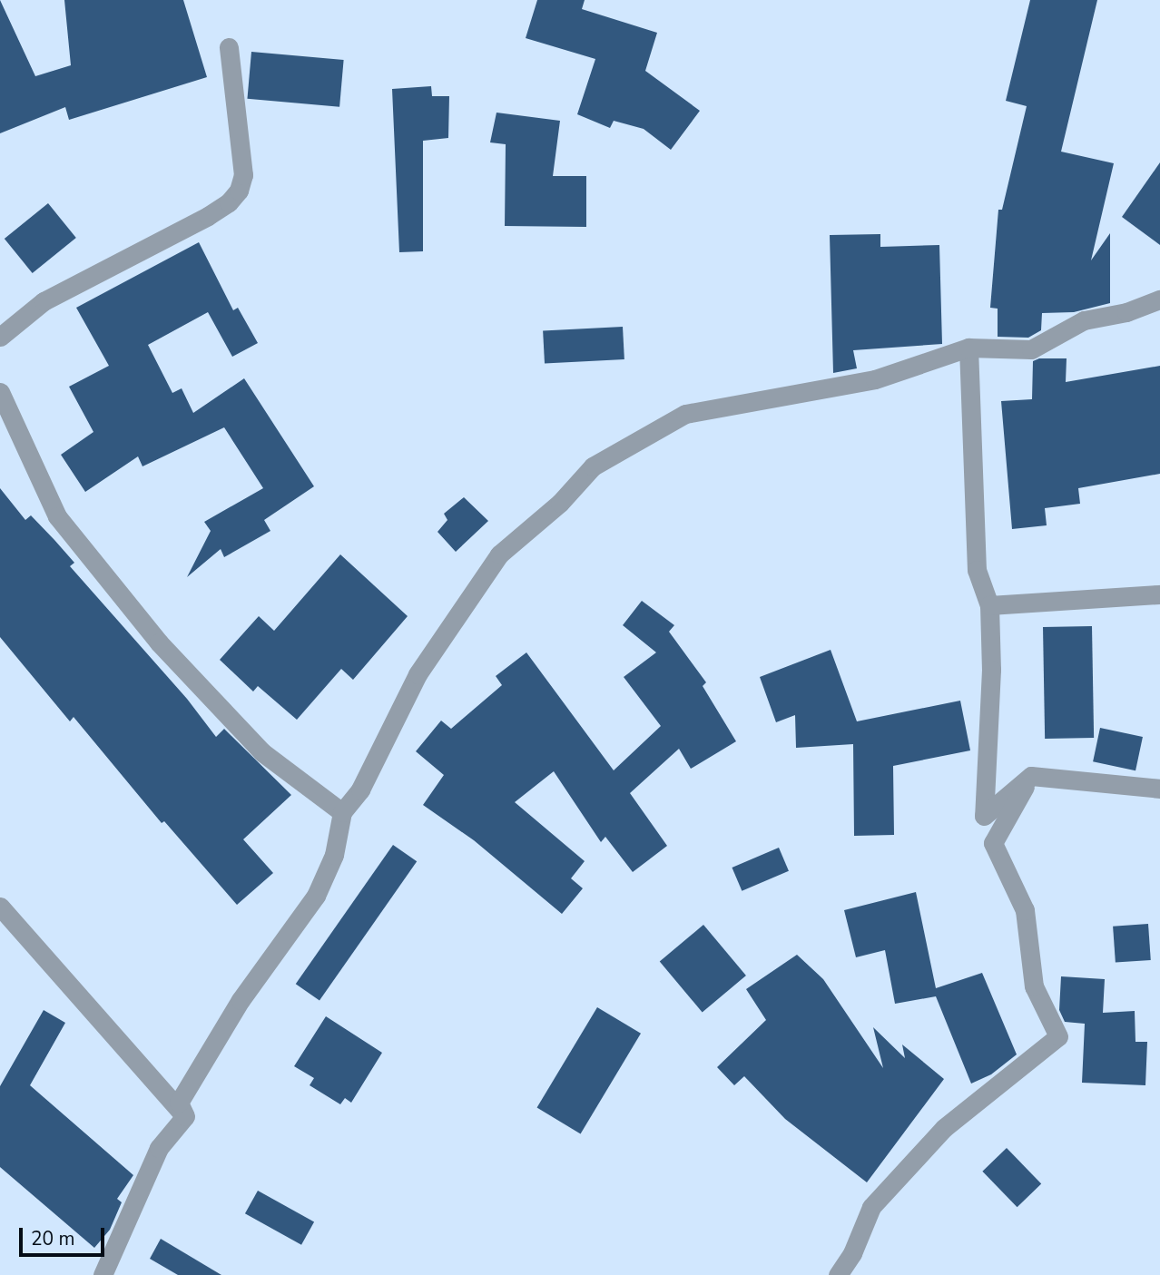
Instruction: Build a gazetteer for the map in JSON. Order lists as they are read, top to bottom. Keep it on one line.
{"scale_bar":"20 m"}
